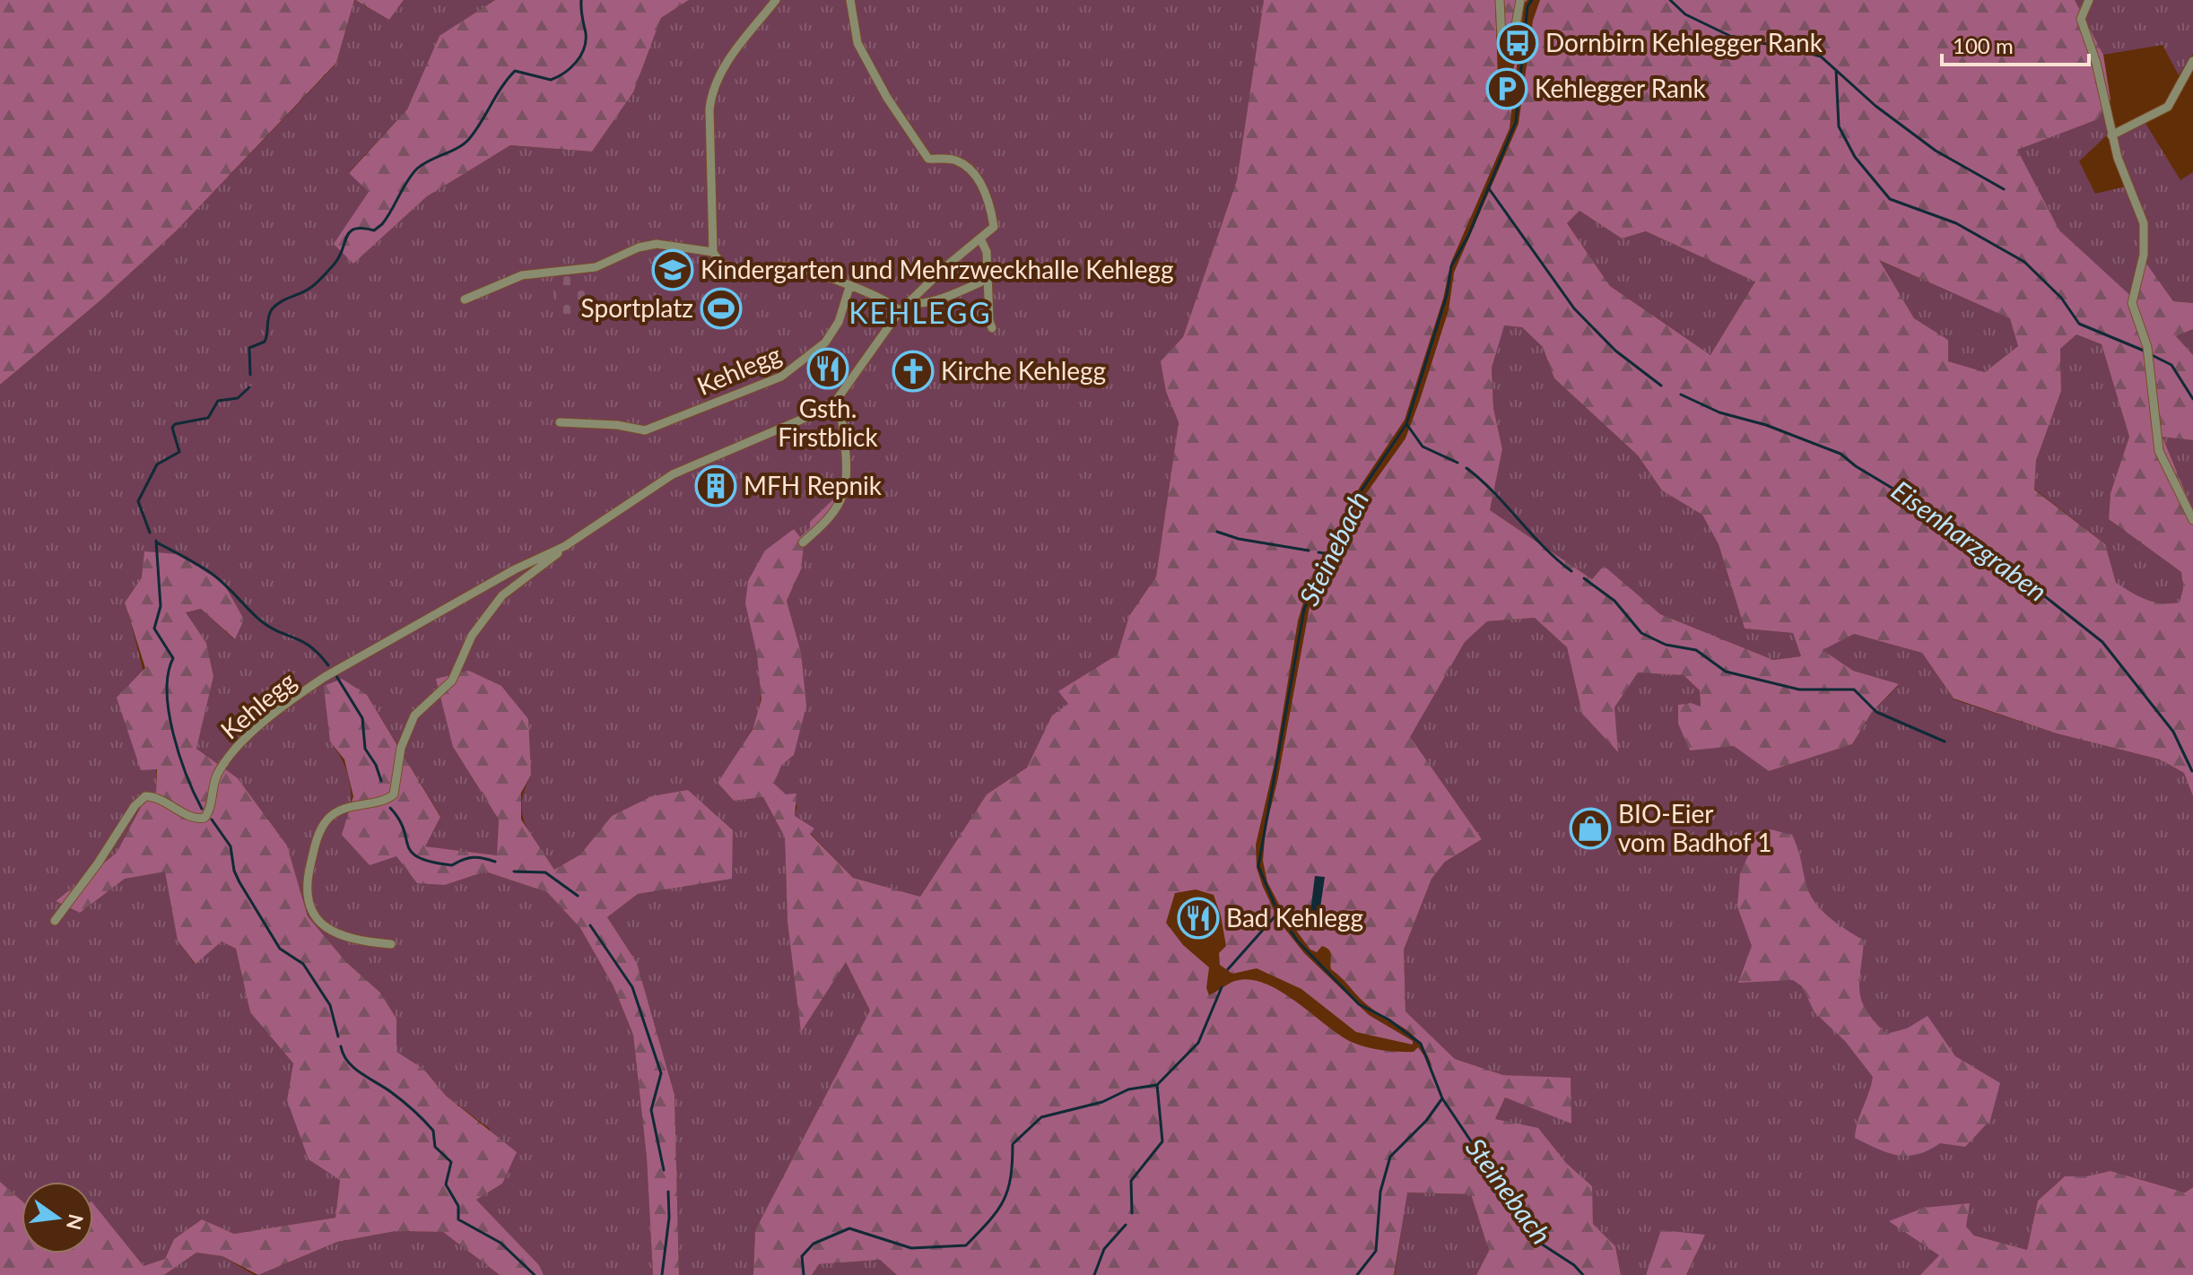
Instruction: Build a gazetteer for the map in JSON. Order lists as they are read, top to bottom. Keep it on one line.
{"streets":{"street":["Kehlegg"]},"districts":["KEHLEGG"],"water":["Eisenharzgraben","Steinebach"],"places":{"bus stop":["Dornbirn Kehlegger Rank"],"parking":["Kehlegger Rank"],"school or university":["Kindergarten und Mehrzweckhalle Kehlegg"],"sports":["Sportplatz"],"restaurant":["Gsth. Firstblick","Bad Kehlegg"],"church":["Kirche Kehlegg"],"building":["MFH Repnik"],"shop":["BIO-Eier vom Badhof 1"]},"scale_bar":"100 m","north":"right"}
